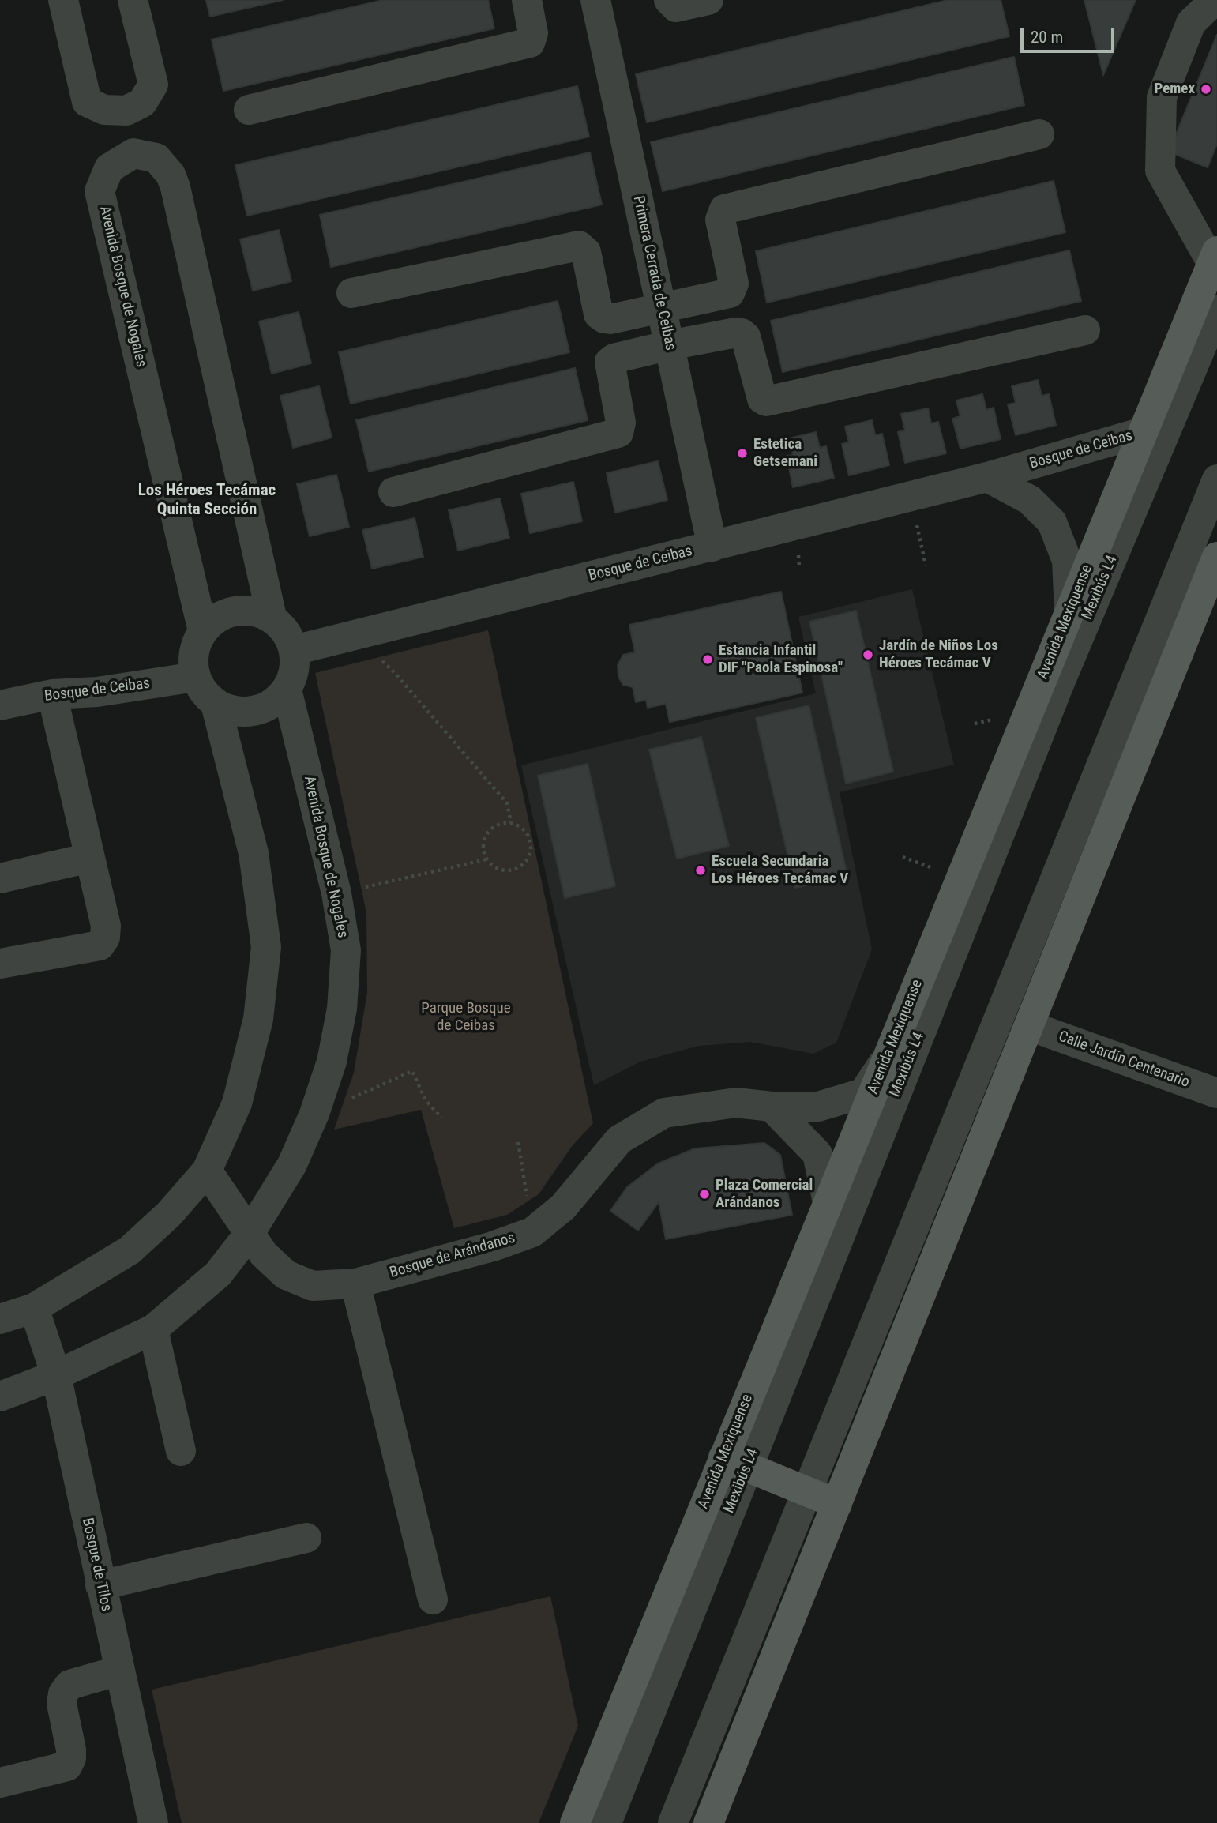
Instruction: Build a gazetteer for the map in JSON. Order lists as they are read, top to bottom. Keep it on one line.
{"streets":{"main road":["Avenida Mexiquense"],"street":["Primera Cerrada de Ceibas","Avenida Bosque de Nogales","Bosque de Ceibas","Mexibús L4","Calle Jardín Centenario","Bosque de Arándanos","Bosque de Tilos"]},"crossings":[["Primera Cerrada de Ceibas","Bosque de Ceibas"],["Avenida Bosque de Nogales","Bosque de Ceibas"],["Avenida Bosque de Nogales","Bosque de Arándanos"],["Avenida Bosque de Nogales","Bosque de Tilos"],["Bosque de Ceibas","Avenida Mexiquense"],["Mexibús L4","Avenida Mexiquense"],["Avenida Mexiquense","Bosque de Arándanos"]],"districts":["Los Héroes Tecámac Quinta Sección"],"parks":["Parque Bosque de Ceibas"],"places":["Pemex","Estetica Getsemani","Jardín de Niños Los Héroes Tecámac V","Estancia Infantil DIF \"Paola Espinosa\"","Escuela Secundaria Los Héroes Tecámac V","Plaza Comercial Arándanos"],"scale_bar":"20 m"}
